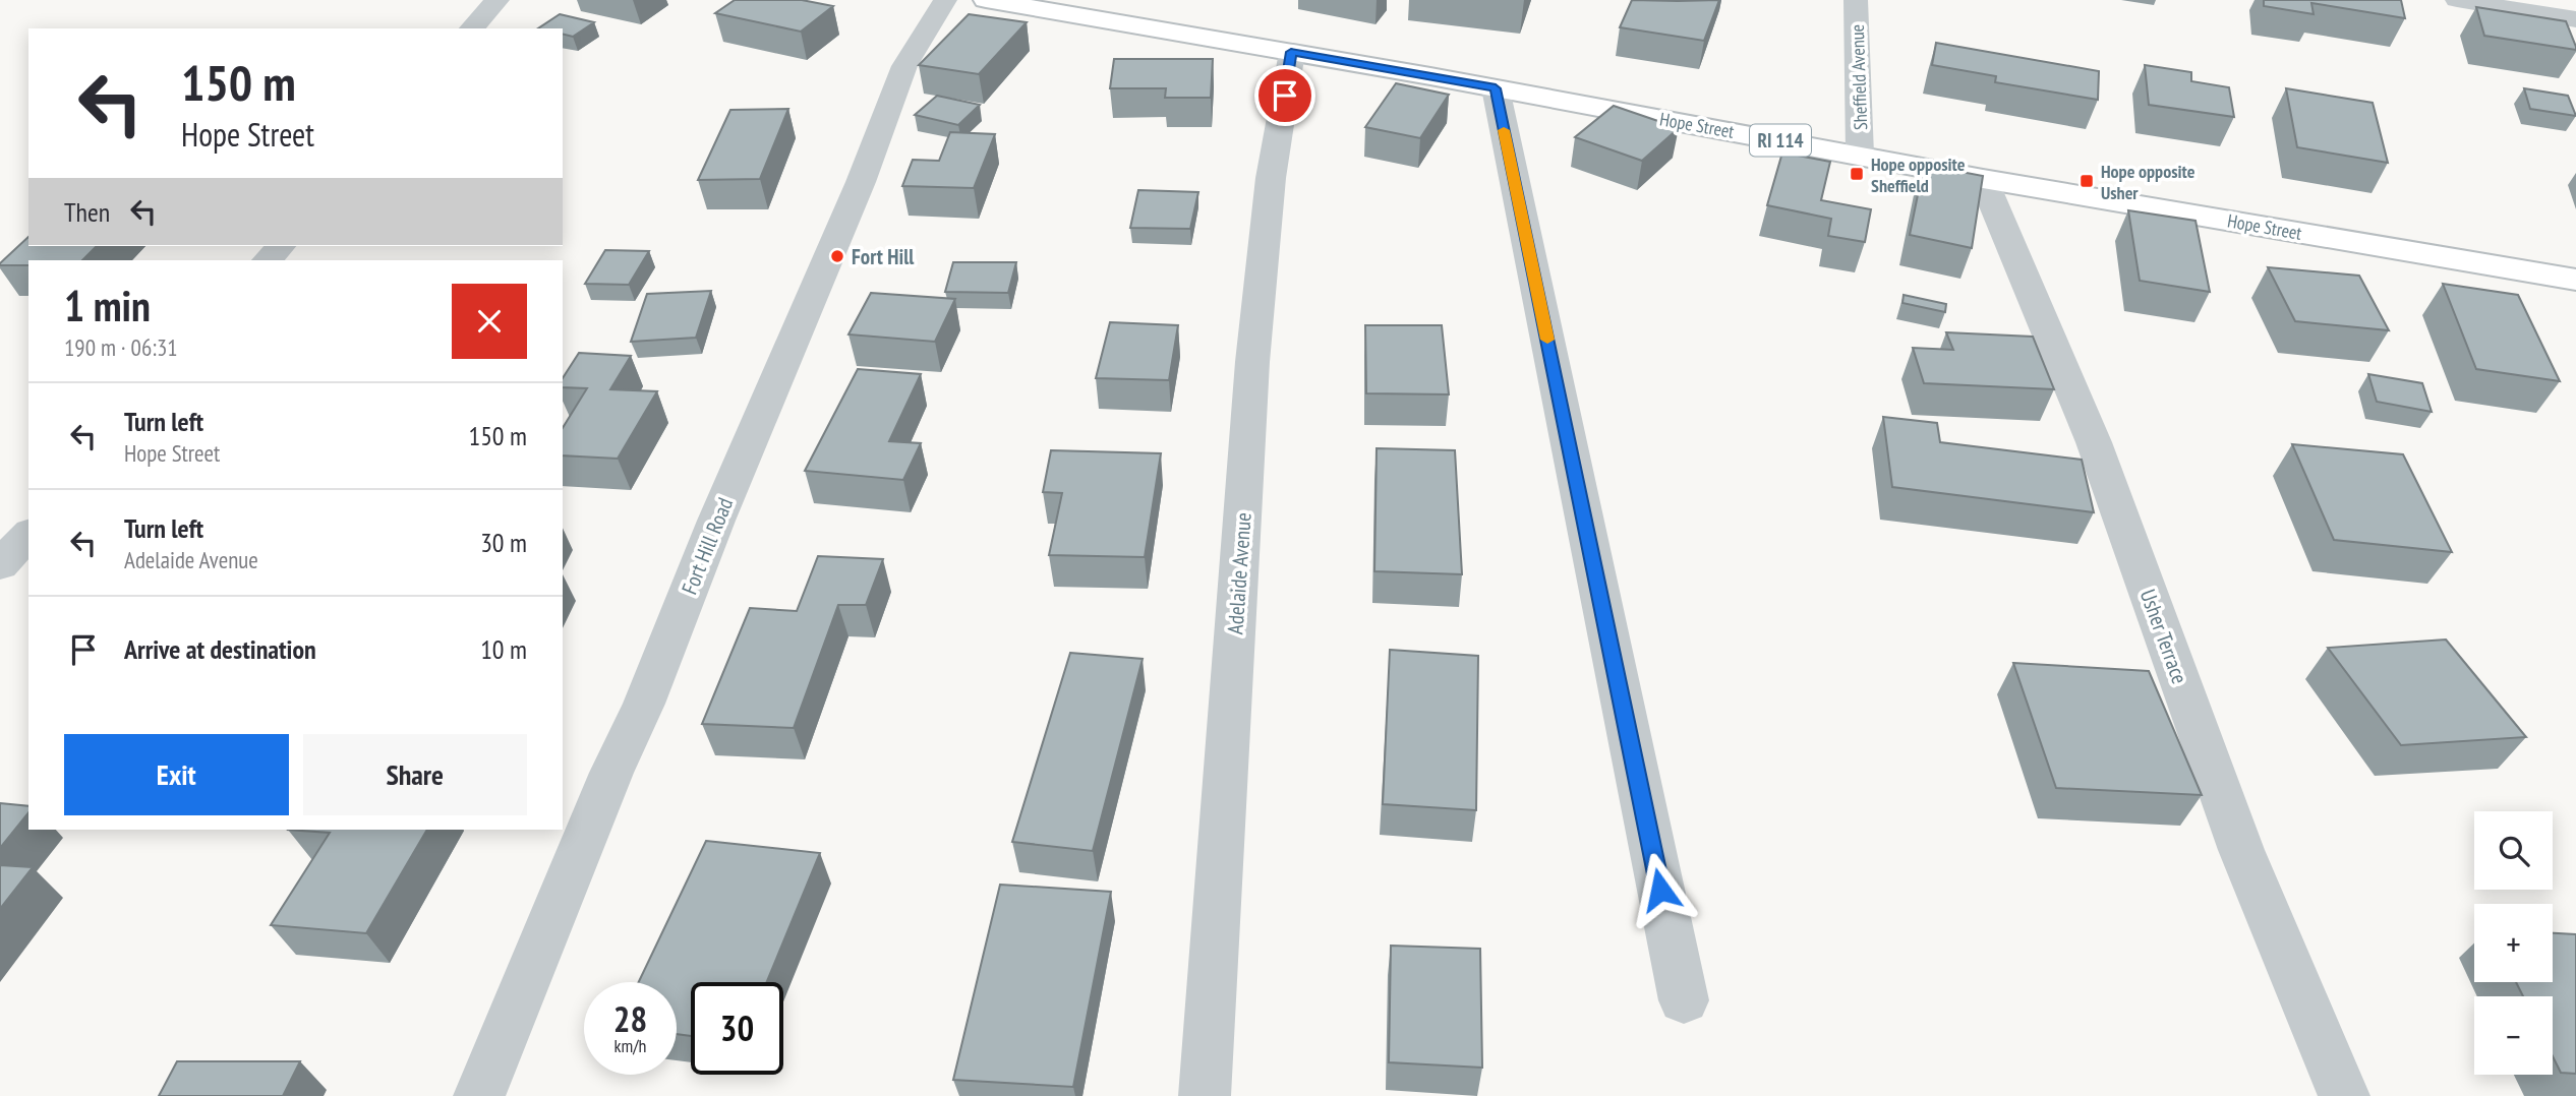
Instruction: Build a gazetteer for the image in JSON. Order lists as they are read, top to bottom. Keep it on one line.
{"streets":{"main road":["Hope Street","RI 114"],"street":["Sheffield Avenue","Fort Hill Road","Adelaide Avenue","Usher Terrace"]},"crossings":[["Sheffield Avenue","Hope Street"],["Hope Street","Adelaide Avenue"],["Hope Street","Usher Terrace"]],"places":{"transit":["Hope opposite Sheffield","Hope opposite Usher"],"other":["Fort Hill"]},"page":{"turn":["150 m","Hope Street"],"then":"Then","heading":["1 min","190 m · 06:31"],"list":[{"name":"Turn left","note":"Hope Street","value":"150 m"},{"name":"Turn left","note":"Adelaide Avenue","value":"30 m"},{"name":"Arrive at destination","value":"10 m"}],"buttons":["Exit","Share"],"map_buttons":["+","−"],"speed":"28 km/h","limit":"30"}}
